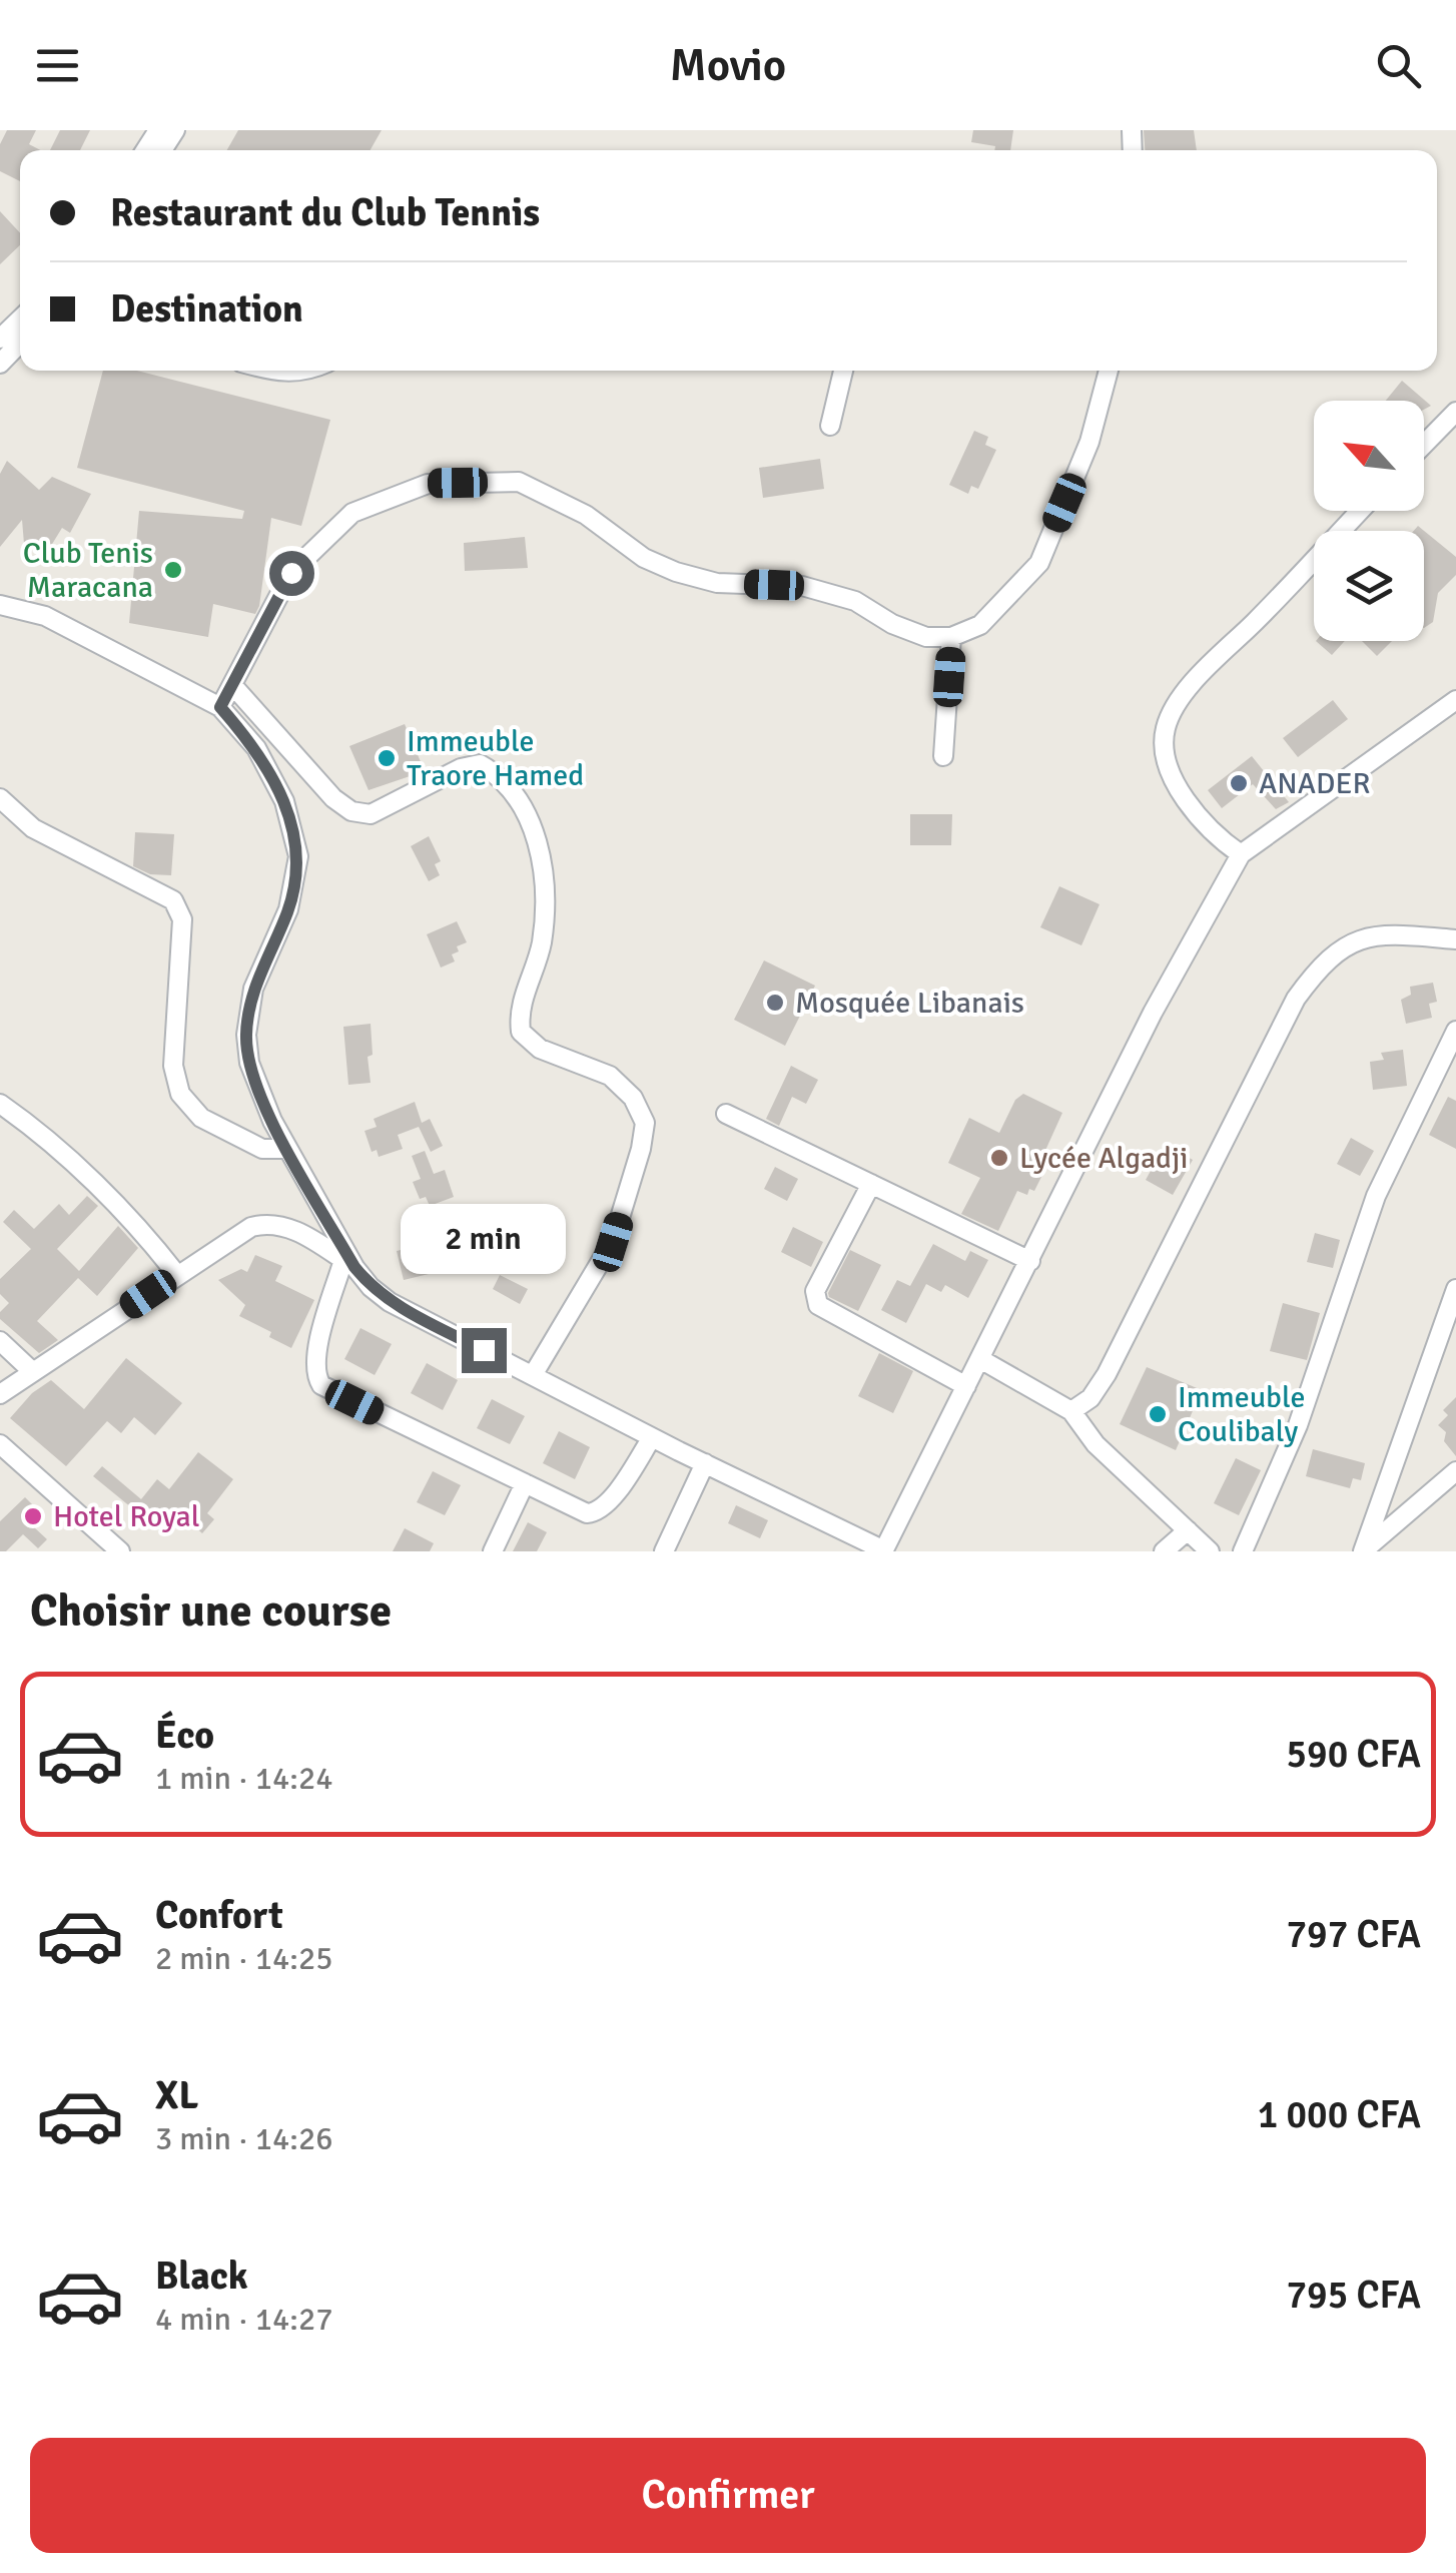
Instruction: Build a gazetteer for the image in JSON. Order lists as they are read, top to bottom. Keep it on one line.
{"places":["Club Tenis Maracana","Immeuble Traore Hamed","ANADER","Mosquée Libanais","Lycée Algadji","Immeuble Coulibaly","Hotel Royal"],"north":"top left","page":{"header":"Movio","banner":["Restaurant du Club Tennis","Destination"],"bubble":"2 min","heading":"Choisir une course","list":[{"name":"Éco","note":"1 min · 14:24","value":"590 CFA"},{"name":"Confort","note":"2 min · 14:25","value":"797 CFA"},{"name":"XL","note":"3 min · 14:26","value":"1 000 CFA"},{"name":"Black","note":"4 min · 14:27","value":"795 CFA"}],"buttons":"Confirmer"}}
